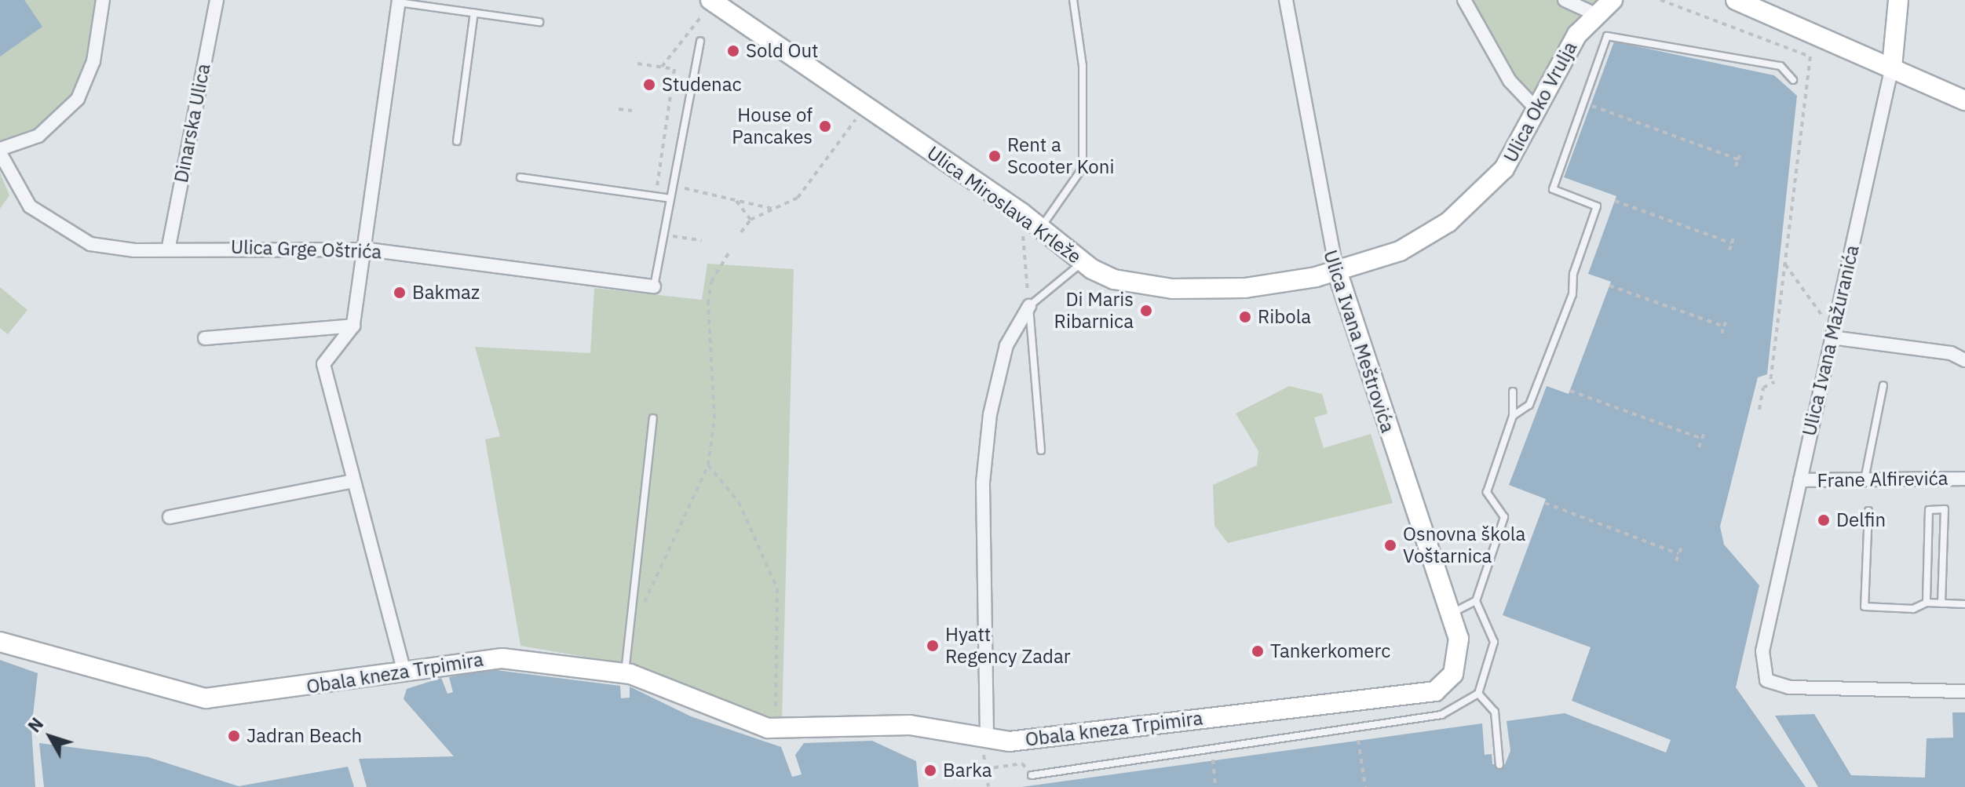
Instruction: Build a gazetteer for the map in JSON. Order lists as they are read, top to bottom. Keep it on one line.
{"streets":{"street":["Ulica Oko Vrulja","Dinarska Ulica","Ulica Miroslava Krleže","Ulica Grge Oštrića","Ulica Ivana Mažuranića","Ulica Ivana Meštrovića","Frane Alfirevića","Obala kneza Trpimira"]},"crossings":[["Ulica Oko Vrulja","Ulica Miroslava Krleže"],["Ulica Oko Vrulja","Ulica Ivana Meštrovića"],["Dinarska Ulica","Ulica Grge Oštrića"],["Ulica Miroslava Krleže","Ulica Ivana Meštrovića"],["Ulica Ivana Mažuranića","Frane Alfirevića"],["Ulica Ivana Meštrovića","Obala kneza Trpimira"]],"places":["Sold Out","Studenac","House of Pancakes","Rent a Scooter Koni","Bakmaz","Di Maris Ribarnica","Ribola","Delfin","Osnovna škola Voštarnica","Hyatt Regency Zadar","Tankerkomerc","Jadran Beach","Barka"],"north":"top left"}
